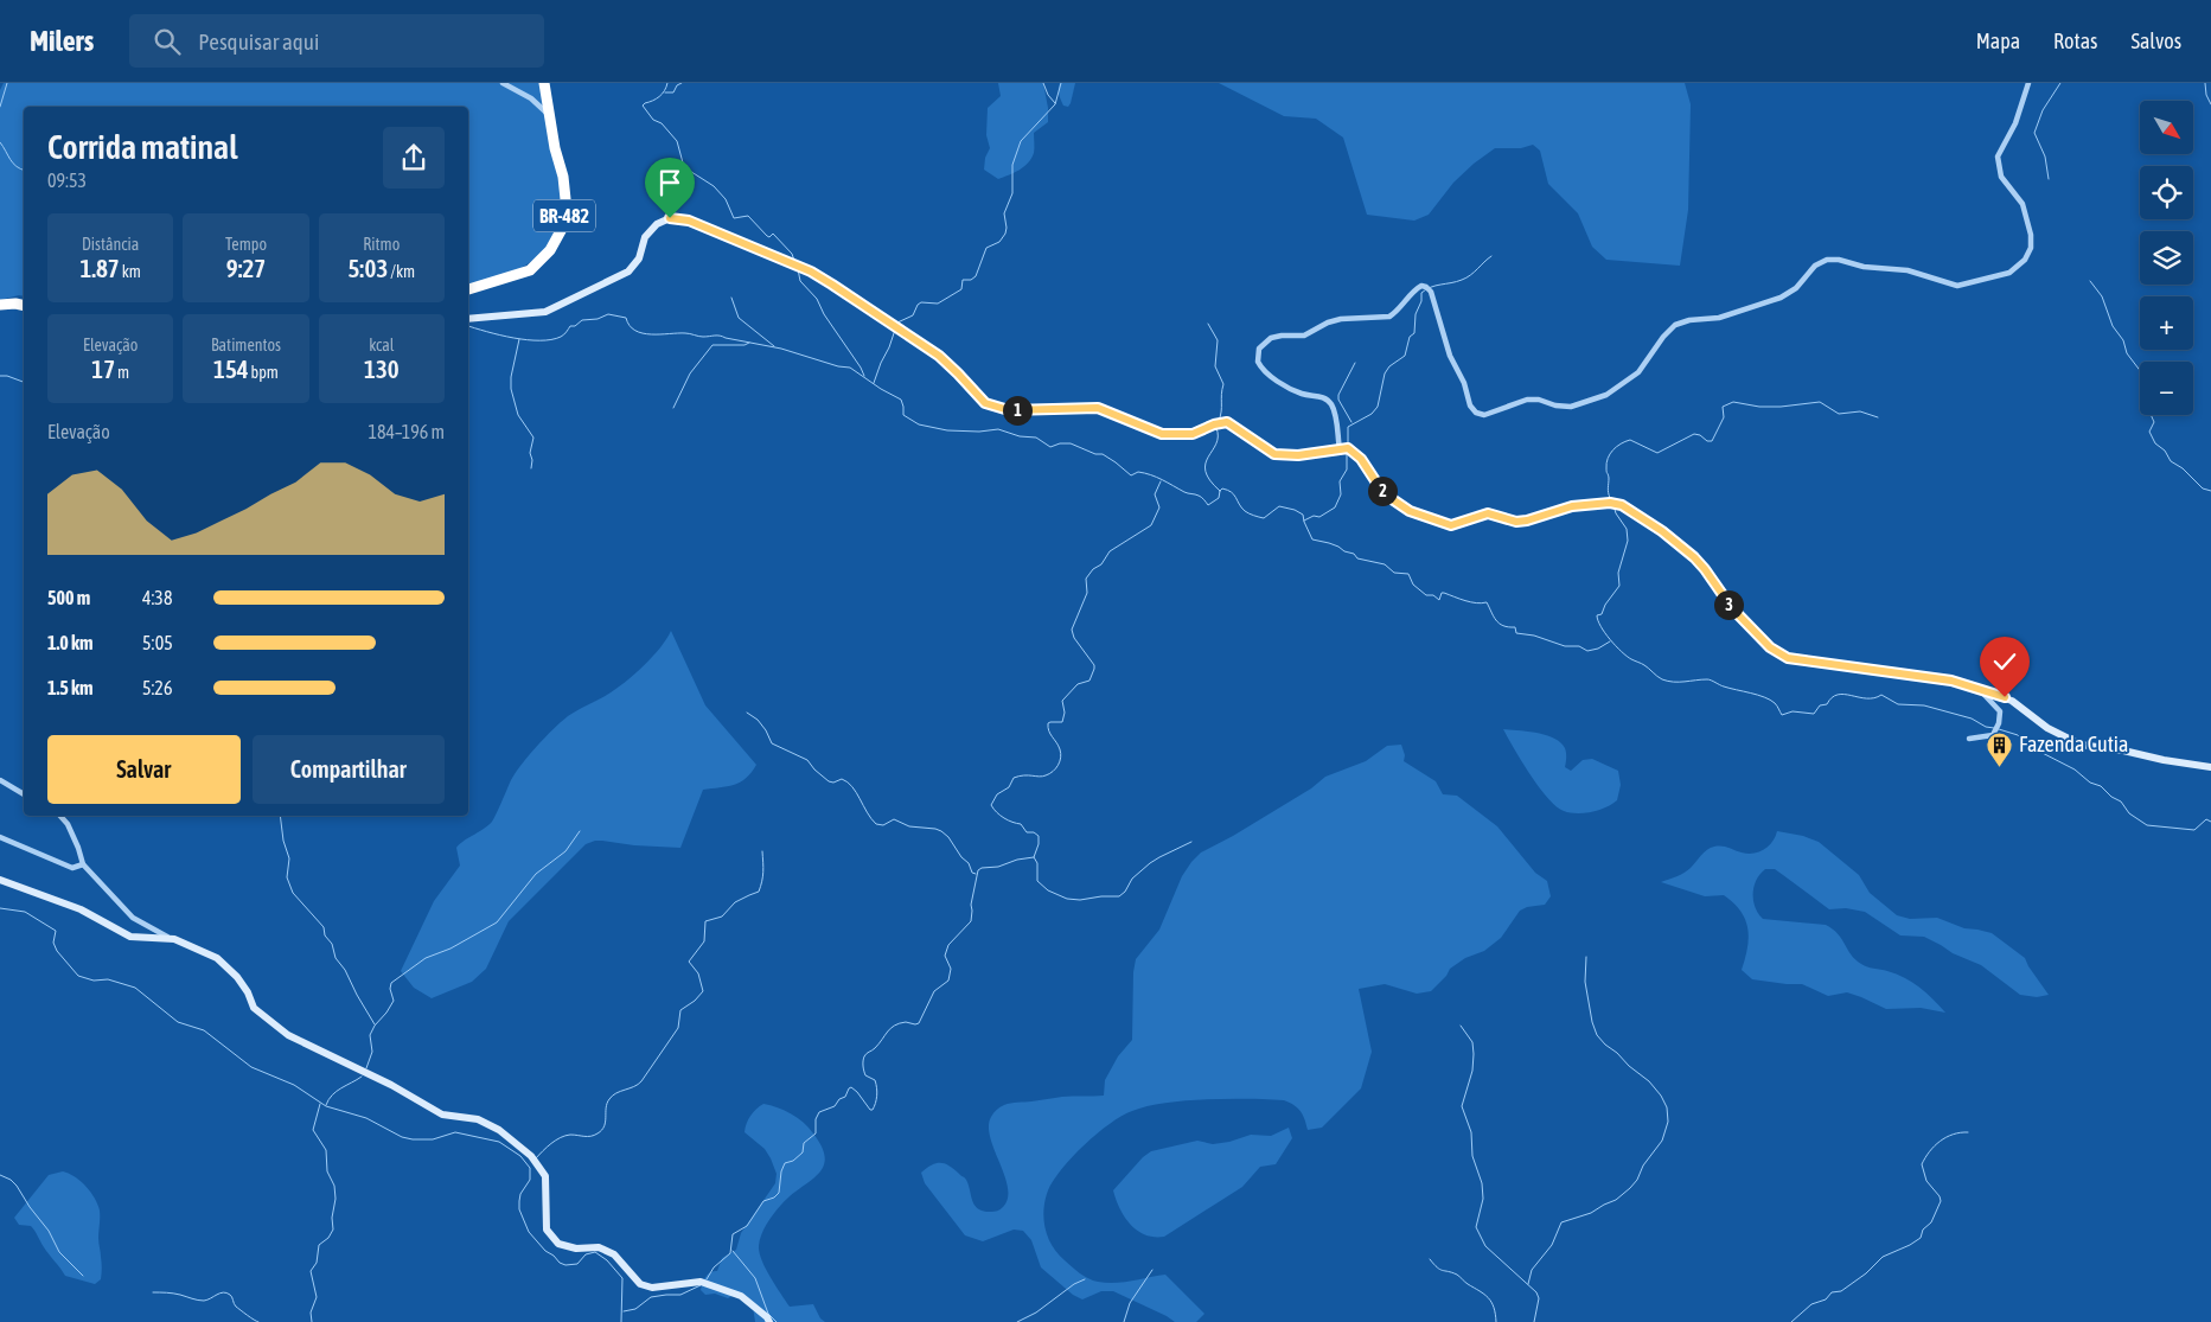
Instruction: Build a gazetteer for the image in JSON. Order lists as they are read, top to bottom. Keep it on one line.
{"streets":{"highway":["BR-482"]},"places":{"building":["Fazenda Cutia"]},"north":"bottom right","page":{"header":"Milers","search":"Pesquisar aqui","nav":["Mapa","Rotas","Salvos"],"map_buttons":["+","−"],"heading":["Corrida matinal","09:53"],"stats":[["Distância","1.87 km"],["Tempo","9:27"],["Ritmo","5:03 /km"],["Elevação","17 m"],["Batimentos","154 bpm"],["kcal","130"]],"pins":["1","2","3"],"chart":["Elevação","184–196 m"],"list":[{"name":"500 m","note":"4:38"},{"name":"1.0 km","note":"5:05"},{"name":"1.5 km","note":"5:26"}],"buttons":["Salvar","Compartilhar"]}}
